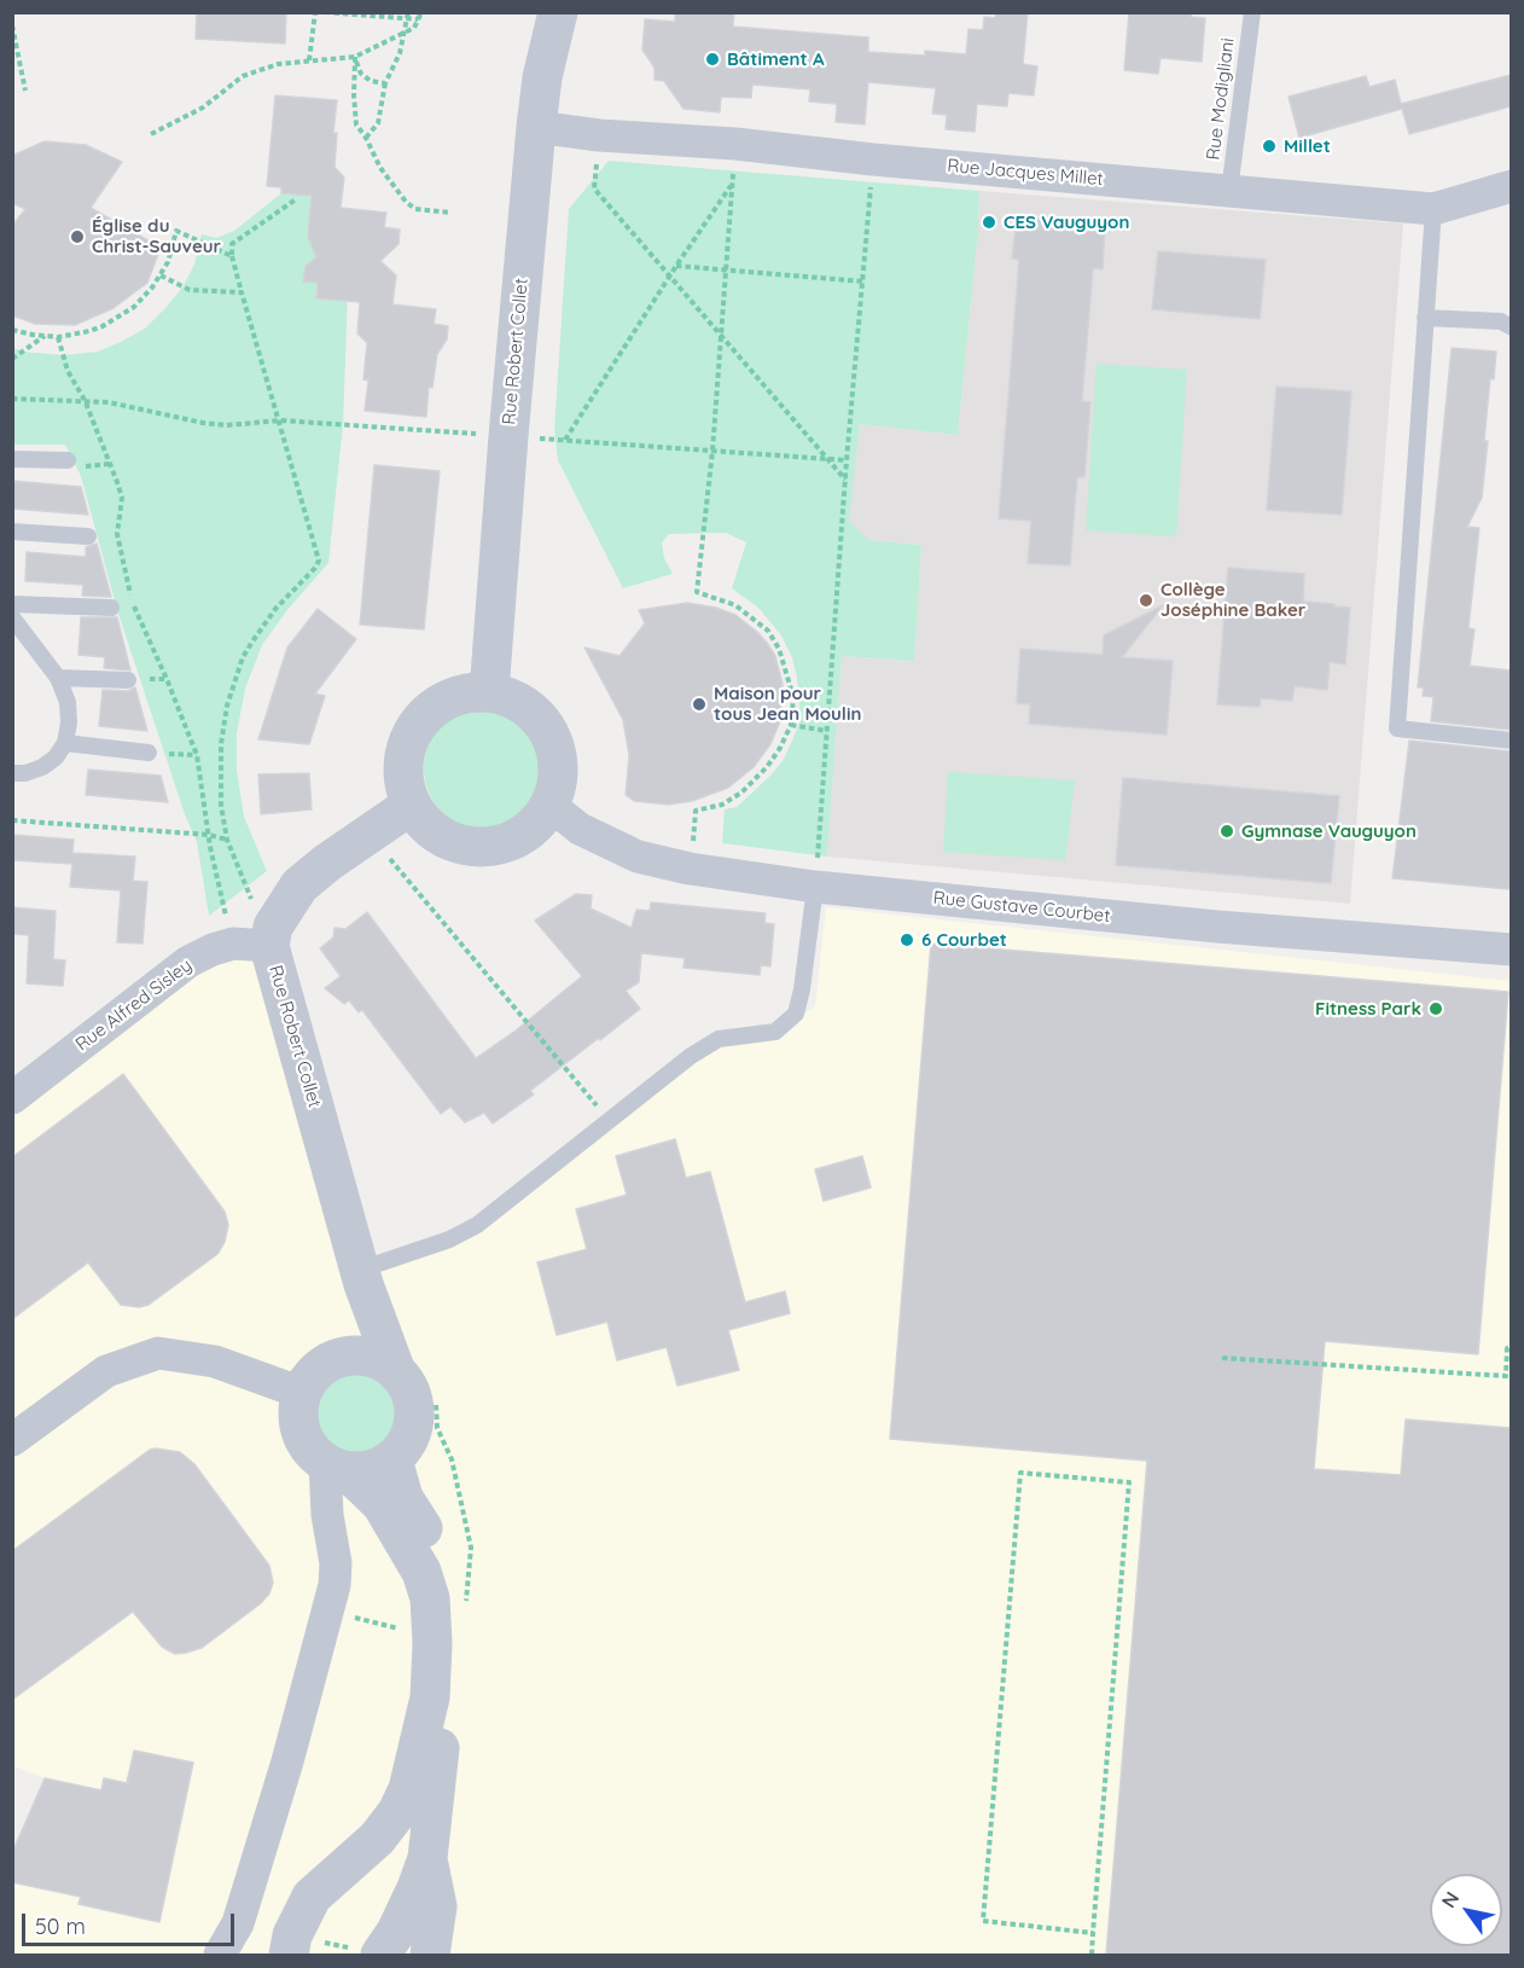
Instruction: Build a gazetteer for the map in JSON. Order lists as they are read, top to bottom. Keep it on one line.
{"streets":{"street":["Rue Jacques Millet","Rue Robert Collet","Rue Gustave Courbet","Rue Alfred Sisley"],"lane":["Rue Modigliani"]},"crossings":[["Rue Modigliani","Rue Jacques Millet"],["Rue Jacques Millet","Rue Robert Collet"],["Rue Robert Collet","Rue Gustave Courbet"],["Rue Robert Collet","Rue Alfred Sisley"]],"places":["Bâtiment A","Millet","CES Vauguyon","Église du Christ-Sauveur","Collège Joséphine Baker","Maison pour tous Jean Moulin","Gymnase Vauguyon","6 Courbet","Fitness Park"],"scale_bar":"50 m","north":"top left"}
